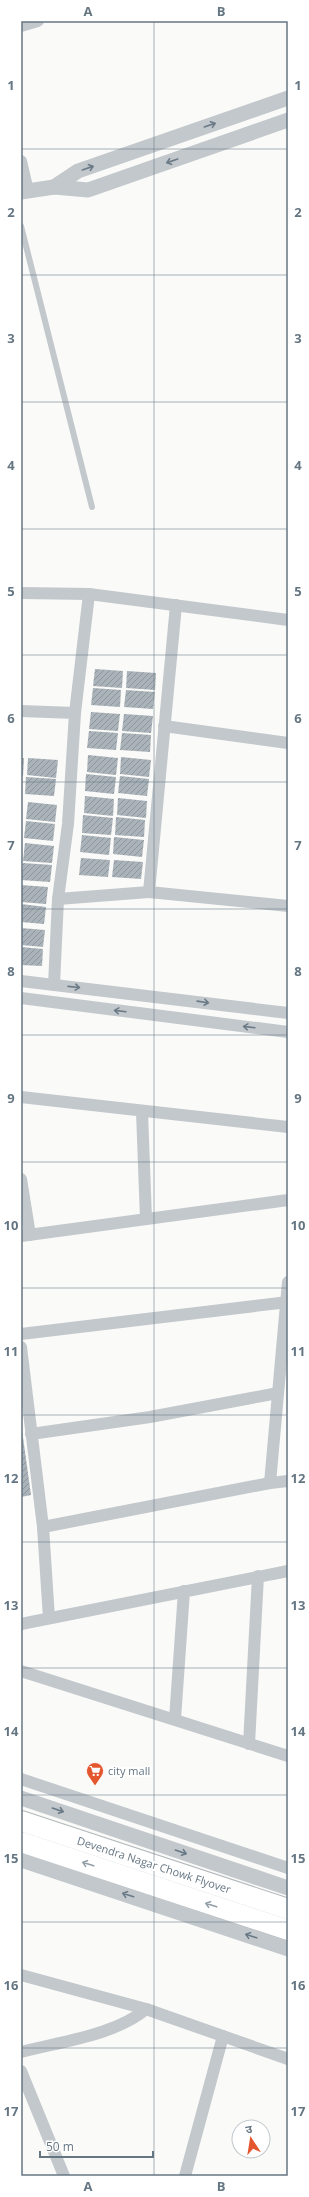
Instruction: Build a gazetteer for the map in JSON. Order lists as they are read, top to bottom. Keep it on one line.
{"streets":{"highway":["Devendra Nagar Chowk Flyover"]},"places":{"supermarket":["city mall"]},"scale_bar":"50 m","north":"top","grid":{"columns":["A","B"],"rows":["1","2","3","4","5","6","7","8","9","10","11","12","13","14","15","16","17"]}}
